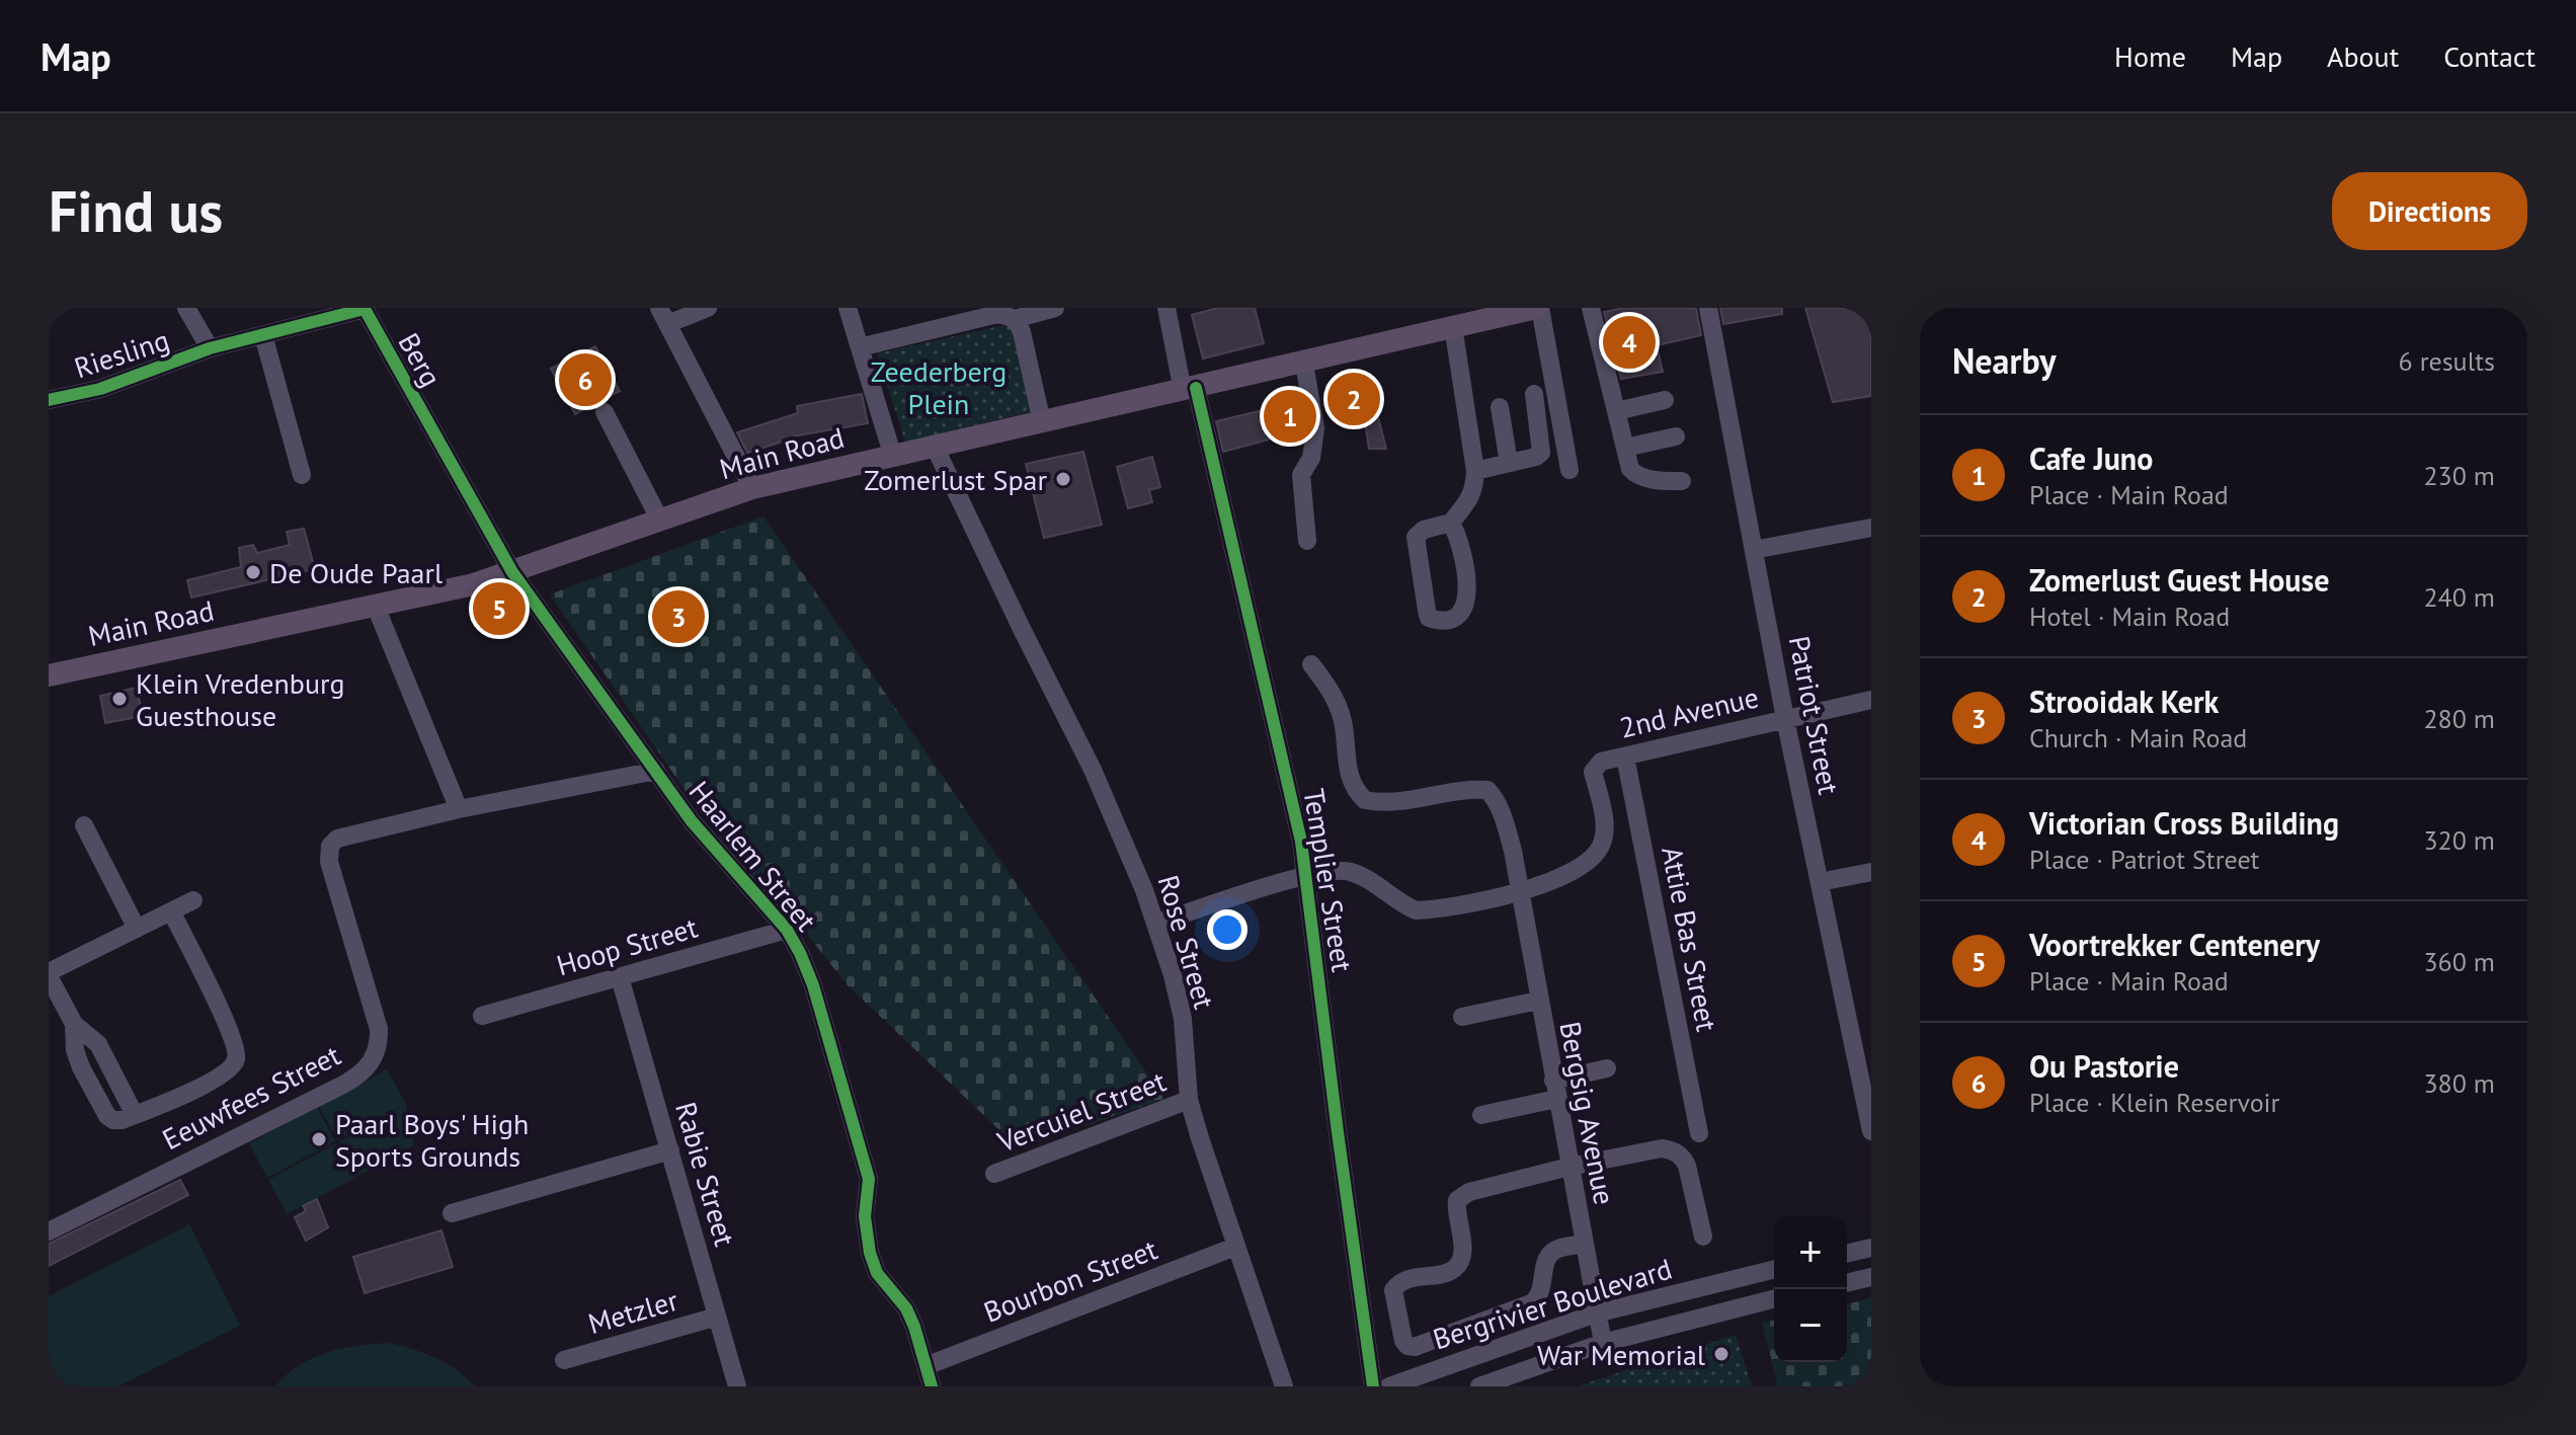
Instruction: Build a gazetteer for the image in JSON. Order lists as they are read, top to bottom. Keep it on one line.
{"streets":{"main road":["Main Road"],"street":["Riesling","Berg","2nd Avenue","Patriot Street","Haarlem Street","Templier Street","Attie Bas Street","Rose Street","Hoop Street","Eeuwfees Street","Vercuiel Street","Bergsig Avenue","Rabie Street","Bourbon Street","Bergrivier Boulevard","Metzler"]},"crossings":[["Riesling","Berg"],["Berg","Main Road"],["Berg","Haarlem Street"],["Main Road","Haarlem Street"],["Main Road","Templier Street"],["Main Road","Rose Street"],["2nd Avenue","Patriot Street"],["2nd Avenue","Templier Street"],["2nd Avenue","Attie Bas Street"],["2nd Avenue","Rose Street"],["2nd Avenue","Bergsig Avenue"],["Haarlem Street","Hoop Street"],["Haarlem Street","Bourbon Street"],["Rose Street","Vercuiel Street"],["Rose Street","Bourbon Street"],["Hoop Street","Rabie Street"],["Bergsig Avenue","Bergrivier Boulevard"],["Rabie Street","Metzler"]],"parks":["Zeederberg Plein"],"places":["Zomerlust Spar","De Oude Paarl","Klein Vredenburg Guesthouse","Paarl Boys' High Sports Grounds","War Memorial"],"page":{"header":"Map","nav":["Home","Map","About","Contact"],"buttons":"Directions","title":"Find us","heading":["Nearby","6 results"],"pins":["4","6","2","1","5","3"],"list":[{"mark":"1","name":"Cafe Juno","note":"Place · Main Road","value":"230 m"},{"mark":"2","name":"Zomerlust Guest House","note":"Hotel · Main Road","value":"240 m"},{"mark":"3","name":"Strooidak Kerk","note":"Church · Main Road","value":"280 m"},{"mark":"4","name":"Victorian Cross Building","note":"Place · Patriot Street","value":"320 m"},{"mark":"5","name":"Voortrekker Centenery","note":"Place · Main Road","value":"360 m"},{"mark":"6","name":"Ou Pastorie","note":"Place · Klein Reservoir","value":"380 m"}],"map_buttons":["+","−"]}}
